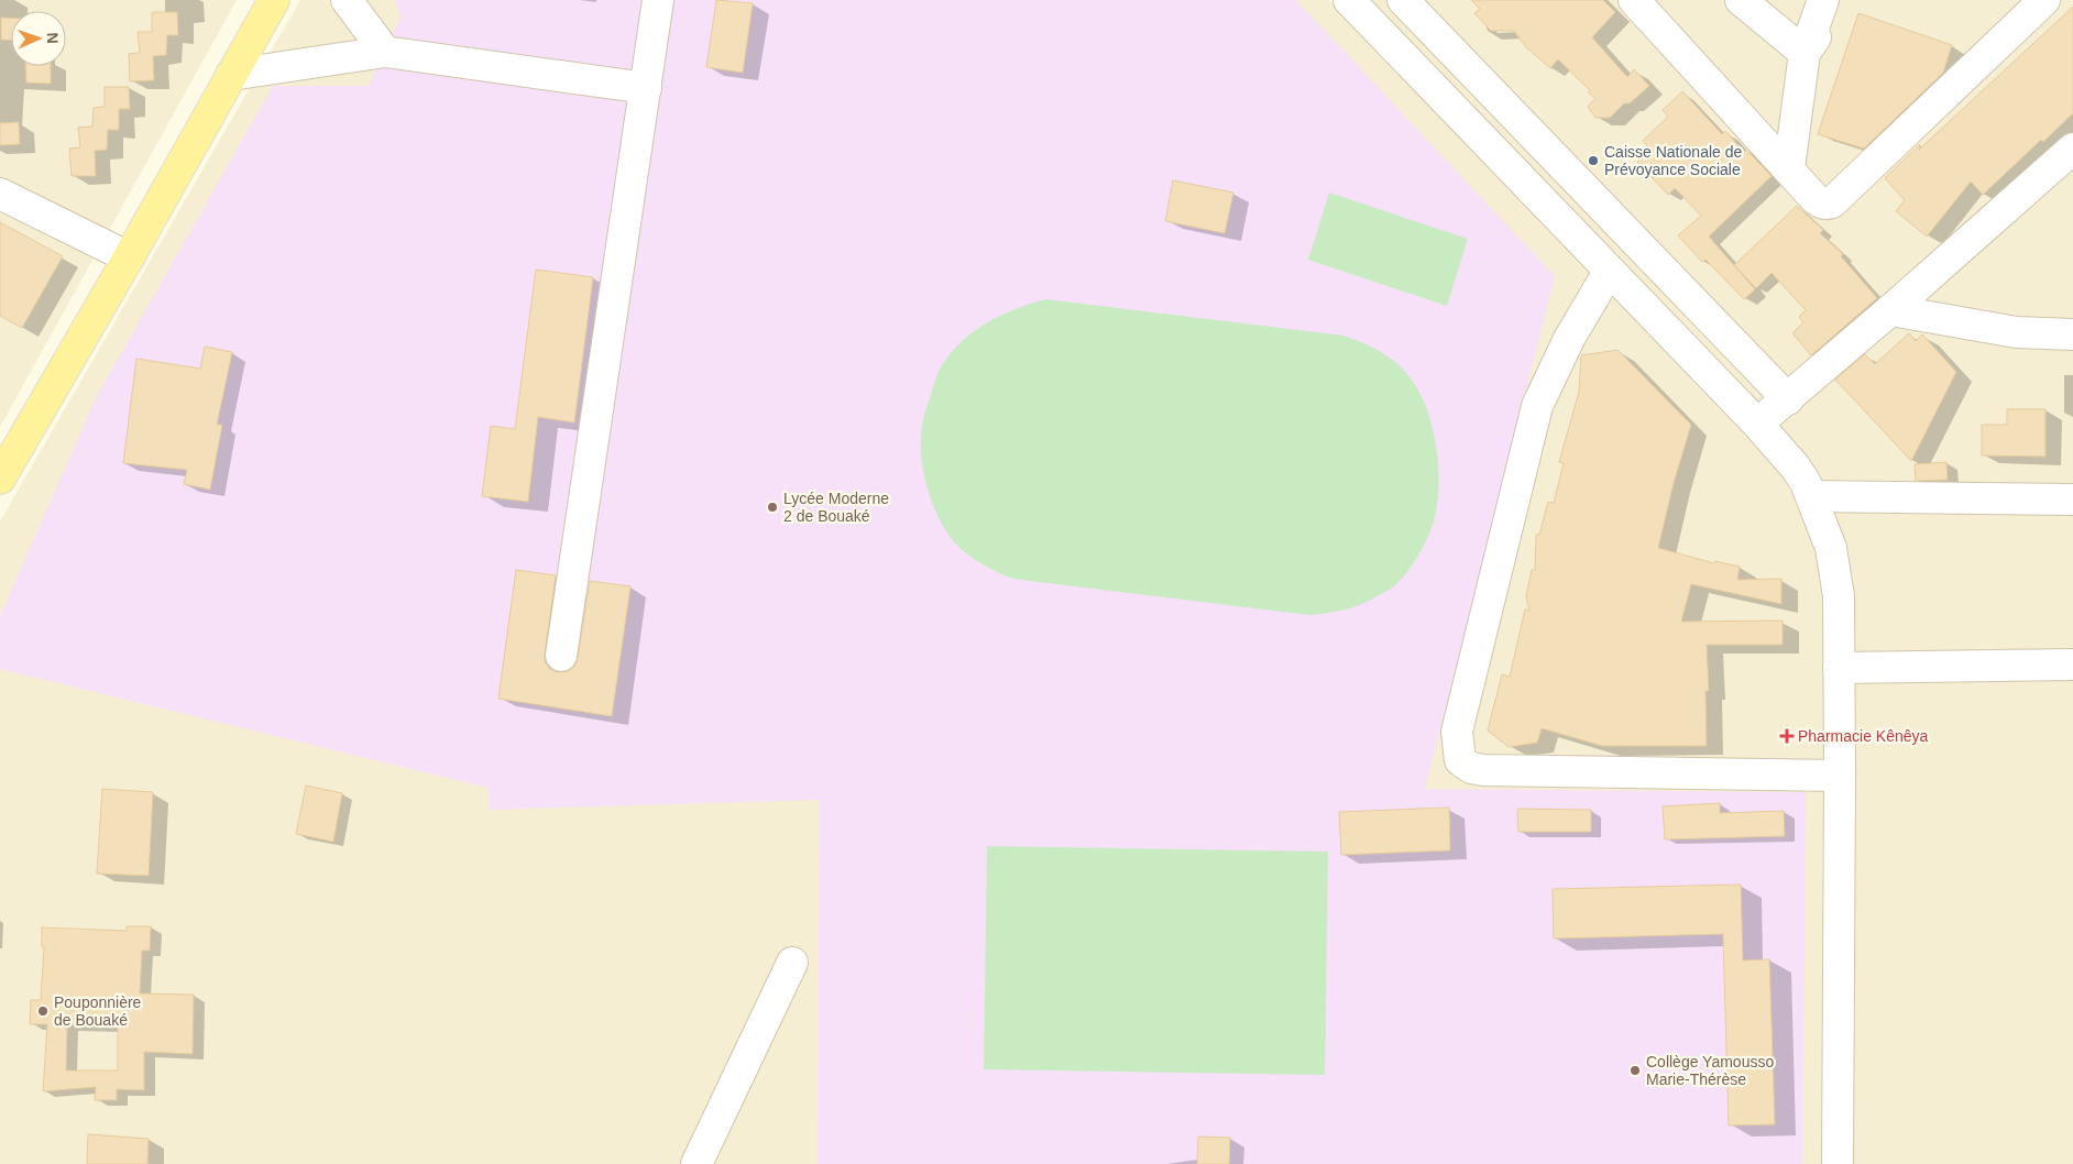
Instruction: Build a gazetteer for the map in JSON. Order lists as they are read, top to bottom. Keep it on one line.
{"places":{"other":["Caisse Nationale de Prévoyance Sociale","Lycée Moderne 2 de Bouaké","Pouponnière de Bouaké","Collège Yamousso Marie-Thérèse"],"health":["Pharmacie Kênêya"]},"north":"right"}
